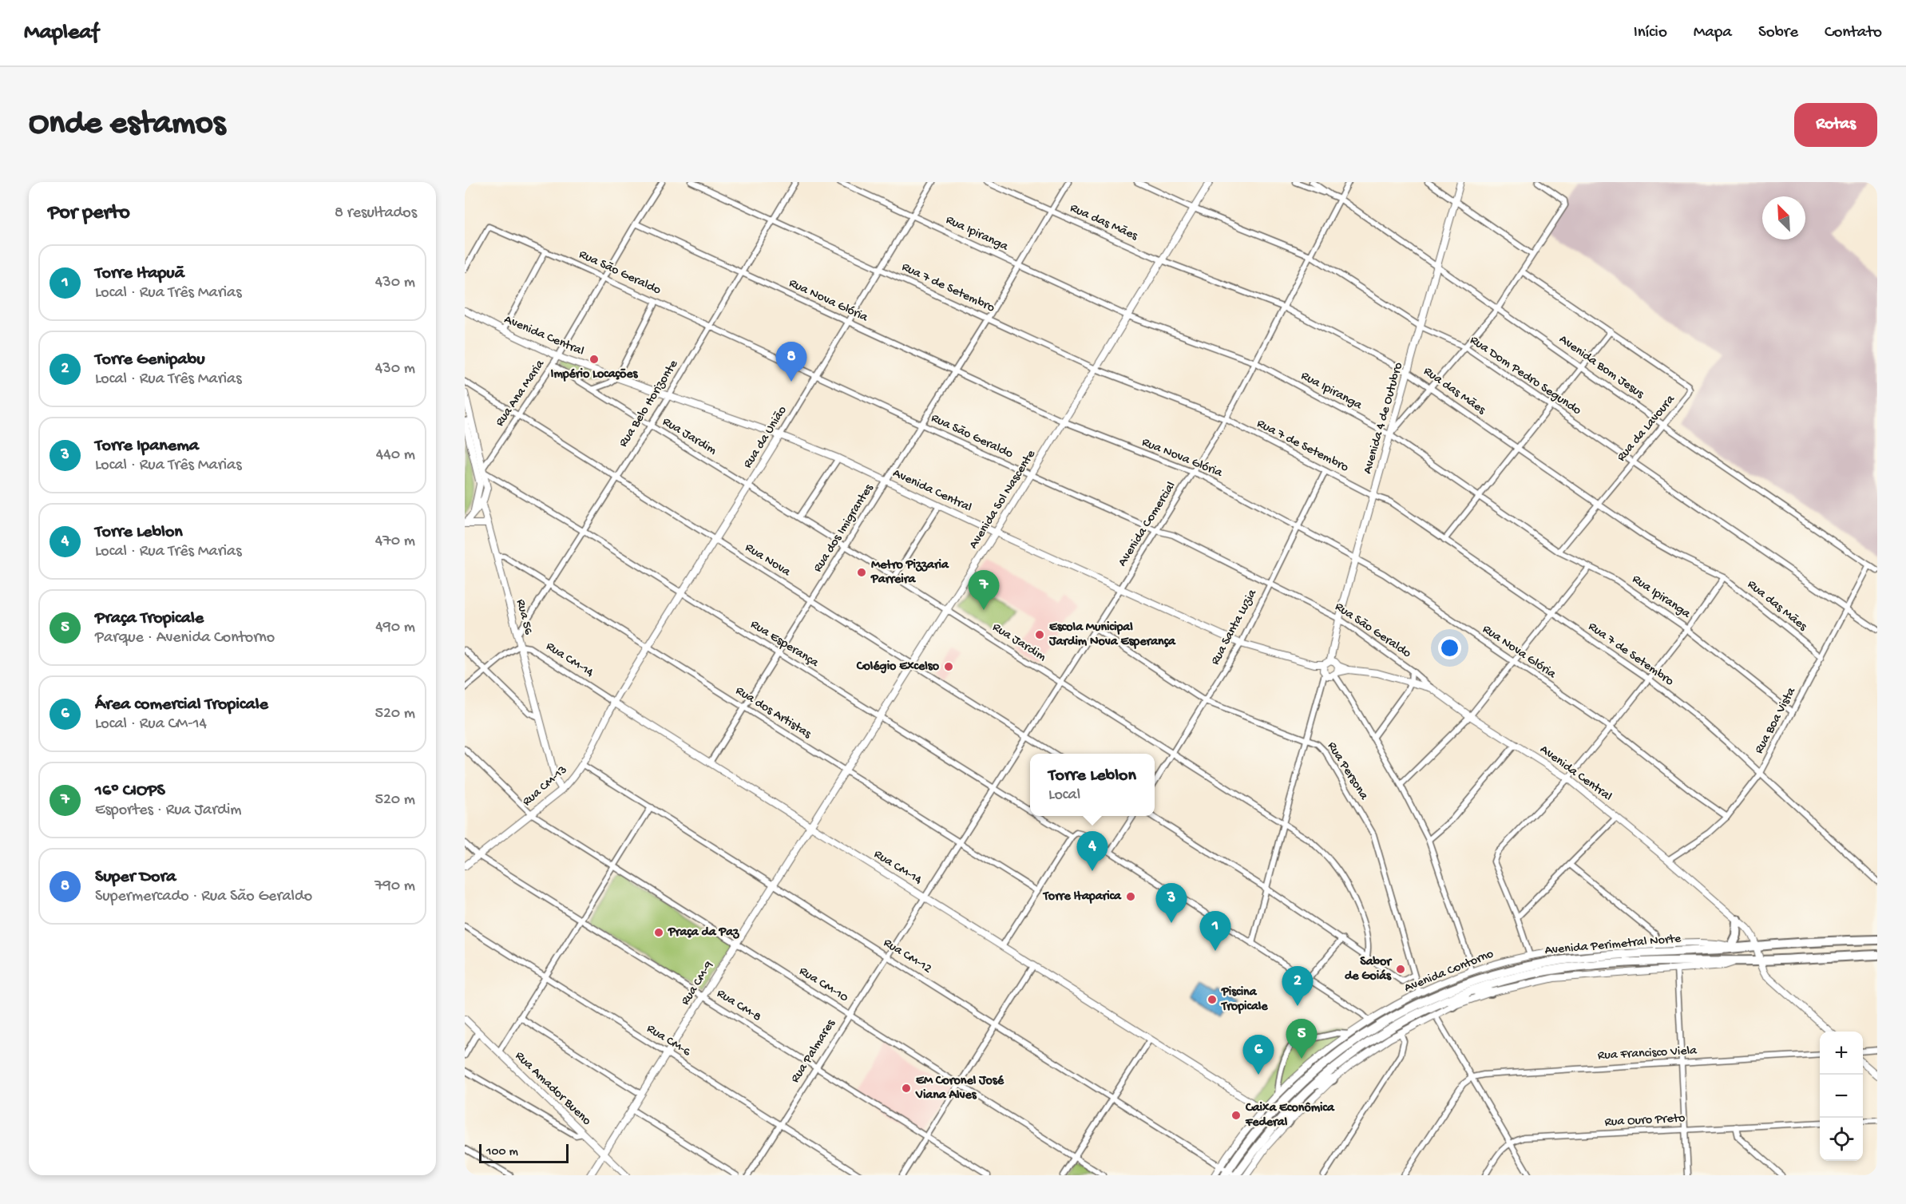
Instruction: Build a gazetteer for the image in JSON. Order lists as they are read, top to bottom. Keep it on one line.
{"streets":{"highway":["Avenida Perimetral Norte"],"street":["Rua das Mães","Rua Ipiranga","Rua São Geraldo","Rua 7 de Setembro","Rua Nova Glória","Avenida Central","Avenida Bom Jesus","Rua Dom Pedro Segundo","Rua Ana Maria","Rua Belo Horizonte","Avenida 4 de Outubro","Rua da Lavoura","Rua Jardim","Rua da União","Avenida Sol Nascente","Avenida Comercial","Rua dos Imigrantes","Rua Nova","Rua 56","Rua Santa Luzia","Rua Esperança","Rua CM-14","Rua dos Artistas","Rua Boa Vista","Rua Persona","Rua CM-13","Rua CM-12","Avenida Contorno","Rua CM-9","Rua CM-10","Rua CM-8","Rua CM-6","Rua Palmares","Rua Francisco Viela","Rua Amador Bueno","Rua Ouro Preto"]},"crossings":[["Rua das Mães","Avenida 4 de Outubro"],["Rua das Mães","Rua da Lavoura"],["Rua das Mães","Avenida Sol Nascente"],["Rua das Mães","Avenida Comercial"],["Rua das Mães","Rua dos Imigrantes"],["Rua das Mães","Rua Boa Vista"],["Rua Ipiranga","Avenida 4 de Outubro"],["Rua Ipiranga","Rua da Lavoura"],["Rua Ipiranga","Rua da União"],["Rua Ipiranga","Avenida Sol Nascente"],["Rua Ipiranga","Avenida Comercial"],["Rua Ipiranga","Rua dos Imigrantes"],["Rua Ipiranga","Rua Boa Vista"],["Rua São Geraldo","Avenida Central"],["Rua São Geraldo","Rua Ana Maria"],["Rua São Geraldo","Rua Belo Horizonte"],["Rua São Geraldo","Avenida 4 de Outubro"],["Rua São Geraldo","Rua da União"],["Rua São Geraldo","Avenida Sol Nascente"],["Rua São Geraldo","Avenida Comercial"],["Rua São Geraldo","Rua dos Imigrantes"],["Rua São Geraldo","Rua Santa Luzia"],["Rua 7 de Setembro","Rua Belo Horizonte"],["Rua 7 de Setembro","Avenida 4 de Outubro"],["Rua 7 de Setembro","Rua da União"],["Rua 7 de Setembro","Avenida Sol Nascente"],["Rua 7 de Setembro","Avenida Comercial"],["Rua 7 de Setembro","Rua dos Imigrantes"],["Rua 7 de Setembro","Rua Santa Luzia"],["Rua 7 de Setembro","Rua Boa Vista"],["Rua Nova Glória","Rua Ana Maria"],["Rua Nova Glória","Rua Belo Horizonte"],["Rua Nova Glória","Avenida 4 de Outubro"],["Rua Nova Glória","Rua da União"],["Rua Nova Glória","Avenida Sol Nascente"],["Rua Nova Glória","Avenida Comercial"],["Rua Nova Glória","Rua dos Imigrantes"],["Rua Nova Glória","Rua Santa Luzia"],["Rua Nova Glória","Rua Boa Vista"],["Avenida Central","Rua Ana Maria"],["Avenida Central","Rua Belo Horizonte"],["Avenida Central","Avenida 4 de Outubro"],["Avenida Central","Rua da União"],["Avenida Central","Avenida Sol Nascente"],["Avenida Central","Avenida Comercial"],["Avenida Central","Rua dos Imigrantes"],["Avenida Central","Rua Santa Luzia"],["Avenida Central","Rua Boa Vista"],["Avenida Central","Avenida Perimetral Norte"],["Avenida Bom Jesus","Avenida 4 de Outubro"],["Avenida Bom Jesus","Rua da Lavoura"],["Avenida Bom Jesus","Avenida Comercial"],["Avenida Bom Jesus","Rua Boa Vista"],["Rua Dom Pedro Segundo","Avenida 4 de Outubro"],["Rua Dom Pedro Segundo","Rua da Lavoura"],["Rua Dom Pedro Segundo","Avenida Sol Nascente"],["Rua Dom Pedro Segundo","Avenida Comercial"],["Rua Dom Pedro Segundo","Rua Boa Vista"],["Rua Ana Maria","Rua Jardim"],["Rua Ana Maria","Rua Nova"],["Rua Ana Maria","Rua 56"],["Rua Ana Maria","Rua Esperança"],["Rua Belo Horizonte","Rua Jardim"],["Rua Belo Horizonte","Rua Nova"],["Rua Belo Horizonte","Rua 56"],["Rua Belo Horizonte","Rua Esperança"],["Rua Belo Horizonte","Rua dos Artistas"],["Rua Jardim","Rua da União"],["Rua Jardim","Avenida Sol Nascente"],["Rua Jardim","Avenida Comercial"],["Rua Jardim","Rua dos Imigrantes"],["Rua Jardim","Rua Santa Luzia"],["Rua da União","Rua Nova"],["Rua da União","Rua Esperança"],["Rua da União","Rua CM-14"],["Rua da União","Rua dos Artistas"],["Rua da União","Rua CM-13"],["Avenida Sol Nascente","Rua Nova"],["Avenida Sol Nascente","Rua Esperança"],["Avenida Sol Nascente","Rua CM-14"],["Avenida Sol Nascente","Rua dos Artistas"],["Avenida Sol Nascente","Rua CM-9"],["Avenida Comercial","Rua Nova"],["Avenida Comercial","Rua Esperança"],["Avenida Comercial","Rua dos Artistas"],["Avenida Comercial","Rua Persona"],["Avenida Comercial","Rua Palmares"],["Rua dos Imigrantes","Rua Nova"],["Rua dos Imigrantes","Rua Esperança"],["Rua dos Imigrantes","Rua CM-14"],["Rua dos Imigrantes","Rua dos Artistas"],["Rua 56","Rua Esperança"],["Rua 56","Rua CM-14"],["Rua 56","Rua dos Artistas"],["Rua 56","Rua CM-13"],["Rua Santa Luzia","Rua Persona"],["Rua Esperança","Avenida Contorno"],["Rua CM-14","Rua CM-13"],["Rua CM-14","Avenida Contorno"],["Rua CM-14","Rua CM-9"],["Rua CM-14","Rua Palmares"],["Rua dos Artistas","Rua Palmares"],["Rua Persona","Avenida Contorno"],["Rua CM-13","Rua CM-12"],["Rua CM-13","Rua CM-10"],["Rua CM-13","Rua CM-8"],["Avenida Perimetral Norte","Rua CM-12"],["Avenida Perimetral Norte","Avenida Contorno"],["Rua CM-12","Avenida Contorno"],["Rua CM-12","Rua CM-9"],["Rua CM-12","Rua Palmares"],["Rua CM-9","Rua CM-10"],["Rua CM-9","Rua CM-8"],["Rua CM-9","Rua CM-6"],["Rua CM-9","Rua Amador Bueno"],["Rua CM-10","Rua Palmares"],["Rua CM-8","Rua Palmares"],["Rua CM-6","Rua Palmares"]],"places":["Império Locações","Metro Pizzaria Parreira","Escola Municipal Jardim Nova Esperança","Colégio Excelso","Torre Itaparica","Praça da Paz","Sabor de Goiás","Piscina Tropicale","EM Coronel José Viana Alves","Caixa Econômica Federal"],"scale_bar":"100 m","north":"top left","page":{"header":"Mapleaf","nav":["Início","Mapa","Sobre","Contato"],"buttons":"Rotas","title":"Onde estamos","heading":["Por perto","8 resultados"],"list":[{"mark":"1","name":"Torre Itapuã","note":"Local · Rua Três Marias","value":"430 m"},{"mark":"2","name":"Torre Genipabu","note":"Local · Rua Três Marias","value":"430 m"},{"mark":"3","name":"Torre Ipanema","note":"Local · Rua Três Marias","value":"440 m"},{"mark":"4","name":"Torre Leblon","note":"Local · Rua Três Marias","value":"470 m"},{"mark":"5","name":"Praça Tropicale","note":"Parque · Avenida Contorno","value":"490 m"},{"mark":"6","name":"Área comercial Tropicale","note":"Local · Rua CM-14","value":"520 m"},{"mark":"7","name":"16º CIOPS","note":"Esportes · Rua Jardim","value":"520 m"},{"mark":"8","name":"Super Dora","note":"Supermercado · Rua São Geraldo","value":"790 m"}],"pins":["8","7","4","3","1","2","5","6"],"popup":["Torre Leblon","Local"],"map_buttons":["+","−"],"scale":"100 m"}}
